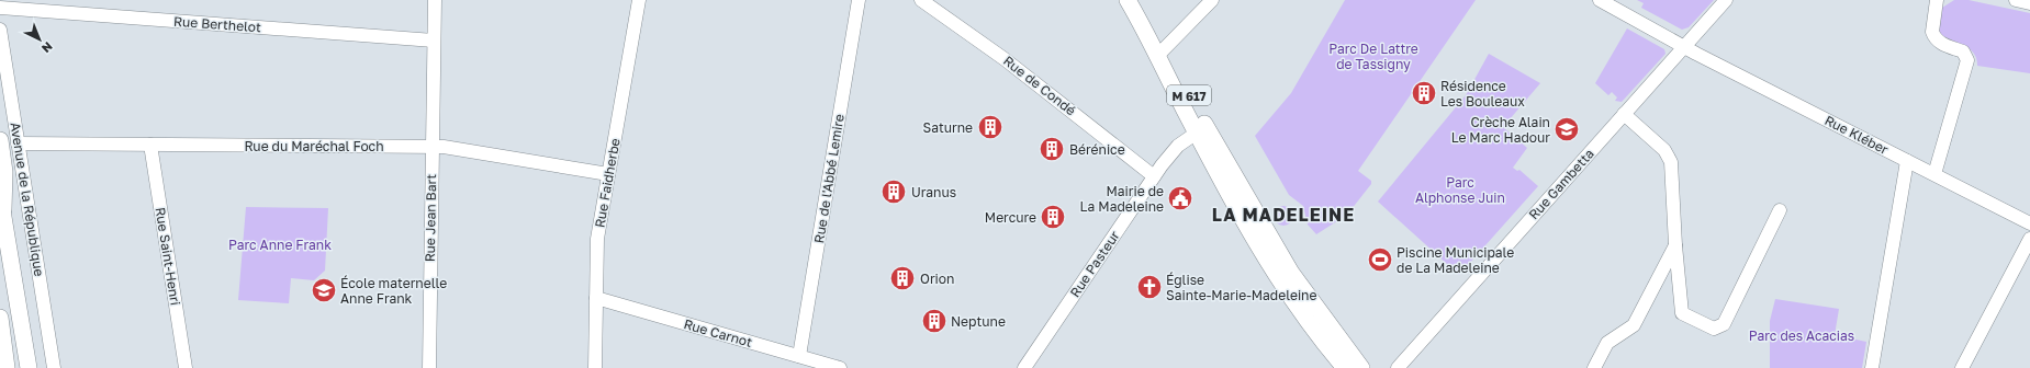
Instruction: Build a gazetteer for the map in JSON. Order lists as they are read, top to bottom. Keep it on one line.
{"streets":{"main road":["M 617","Avenue de la République"],"street":["Rue Berthelot","Rue de Condé","Rue Kléber","Rue du Maréchal Foch","Rue de l'Abbé Lemire","Rue Faidherbe","Rue Gambetta","Rue Jean Bart","Rue Saint-Henri","Rue Pasteur","Rue Carnot"]},"crossings":[["Rue Berthelot","Rue Jean Bart"],["Rue de Condé","Rue Pasteur"],["M 617","Rue Pasteur"],["Rue Kléber","Rue Gambetta"],["Rue du Maréchal Foch","Rue Faidherbe"],["Rue du Maréchal Foch","Avenue de la République"],["Rue du Maréchal Foch","Rue Jean Bart"],["Rue du Maréchal Foch","Rue Saint-Henri"],["Rue de l'Abbé Lemire","Rue Carnot"],["Rue Faidherbe","Rue Carnot"]],"districts":["LA MADELEINE"],"parks":["Parc De Lattre de Tassigny","Parc Alphonse Juin","Parc Anne Frank","Parc des Acacias"],"places":{"building":["Résidence Les Bouleaux","Saturne","Bérénice","Uranus","Mercure","Orion","Neptune"],"school or university":["Crèche Alain Le Marc Hadour","École maternelle Anne Frank"],"public building":["Mairie de La Madeleine"],"sports":["Piscine Municipale de La Madeleine"],"church":["Église Sainte-Marie-Madeleine"]},"north":"bottom right"}
